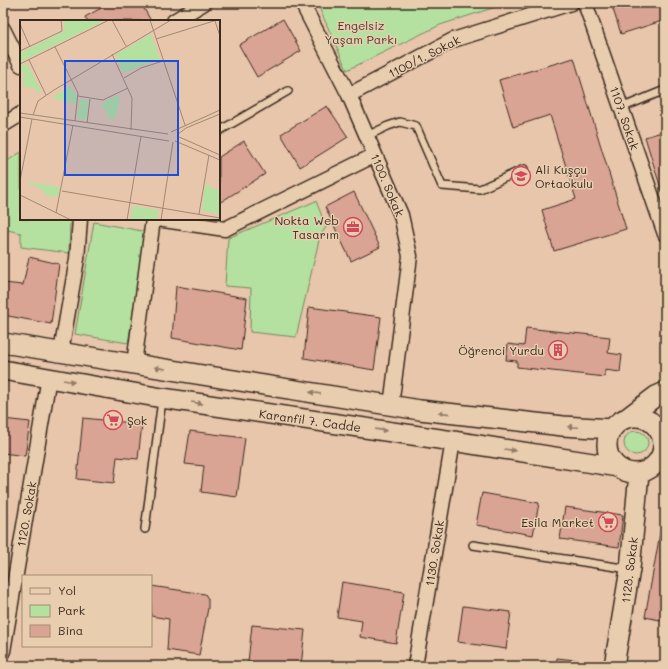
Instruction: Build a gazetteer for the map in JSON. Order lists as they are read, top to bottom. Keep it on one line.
{"streets":{"street":["1100/1. Sokak","1107. Sokak","1100. Sokak","Karanfil 7. Cadde","1120. Sokak","1130. Sokak","1128. Sokak"]},"crossings":[["1100/1. Sokak","1100. Sokak"],["Karanfil 7. Cadde","1120. Sokak"],["Karanfil 7. Cadde","1130. Sokak"],["Karanfil 7. Cadde","1128. Sokak"]],"parks":["Engelsiz Yaşam Parkı"],"places":{"school or university":["Ali Kuşçu Ortaokulu"],"office":["Nokta Web Tasarım"],"building":["Öğrenci Yurdu"],"supermarket":["Şok","Esila Market"]},"legend":["Yol","Park","Bina"]}
